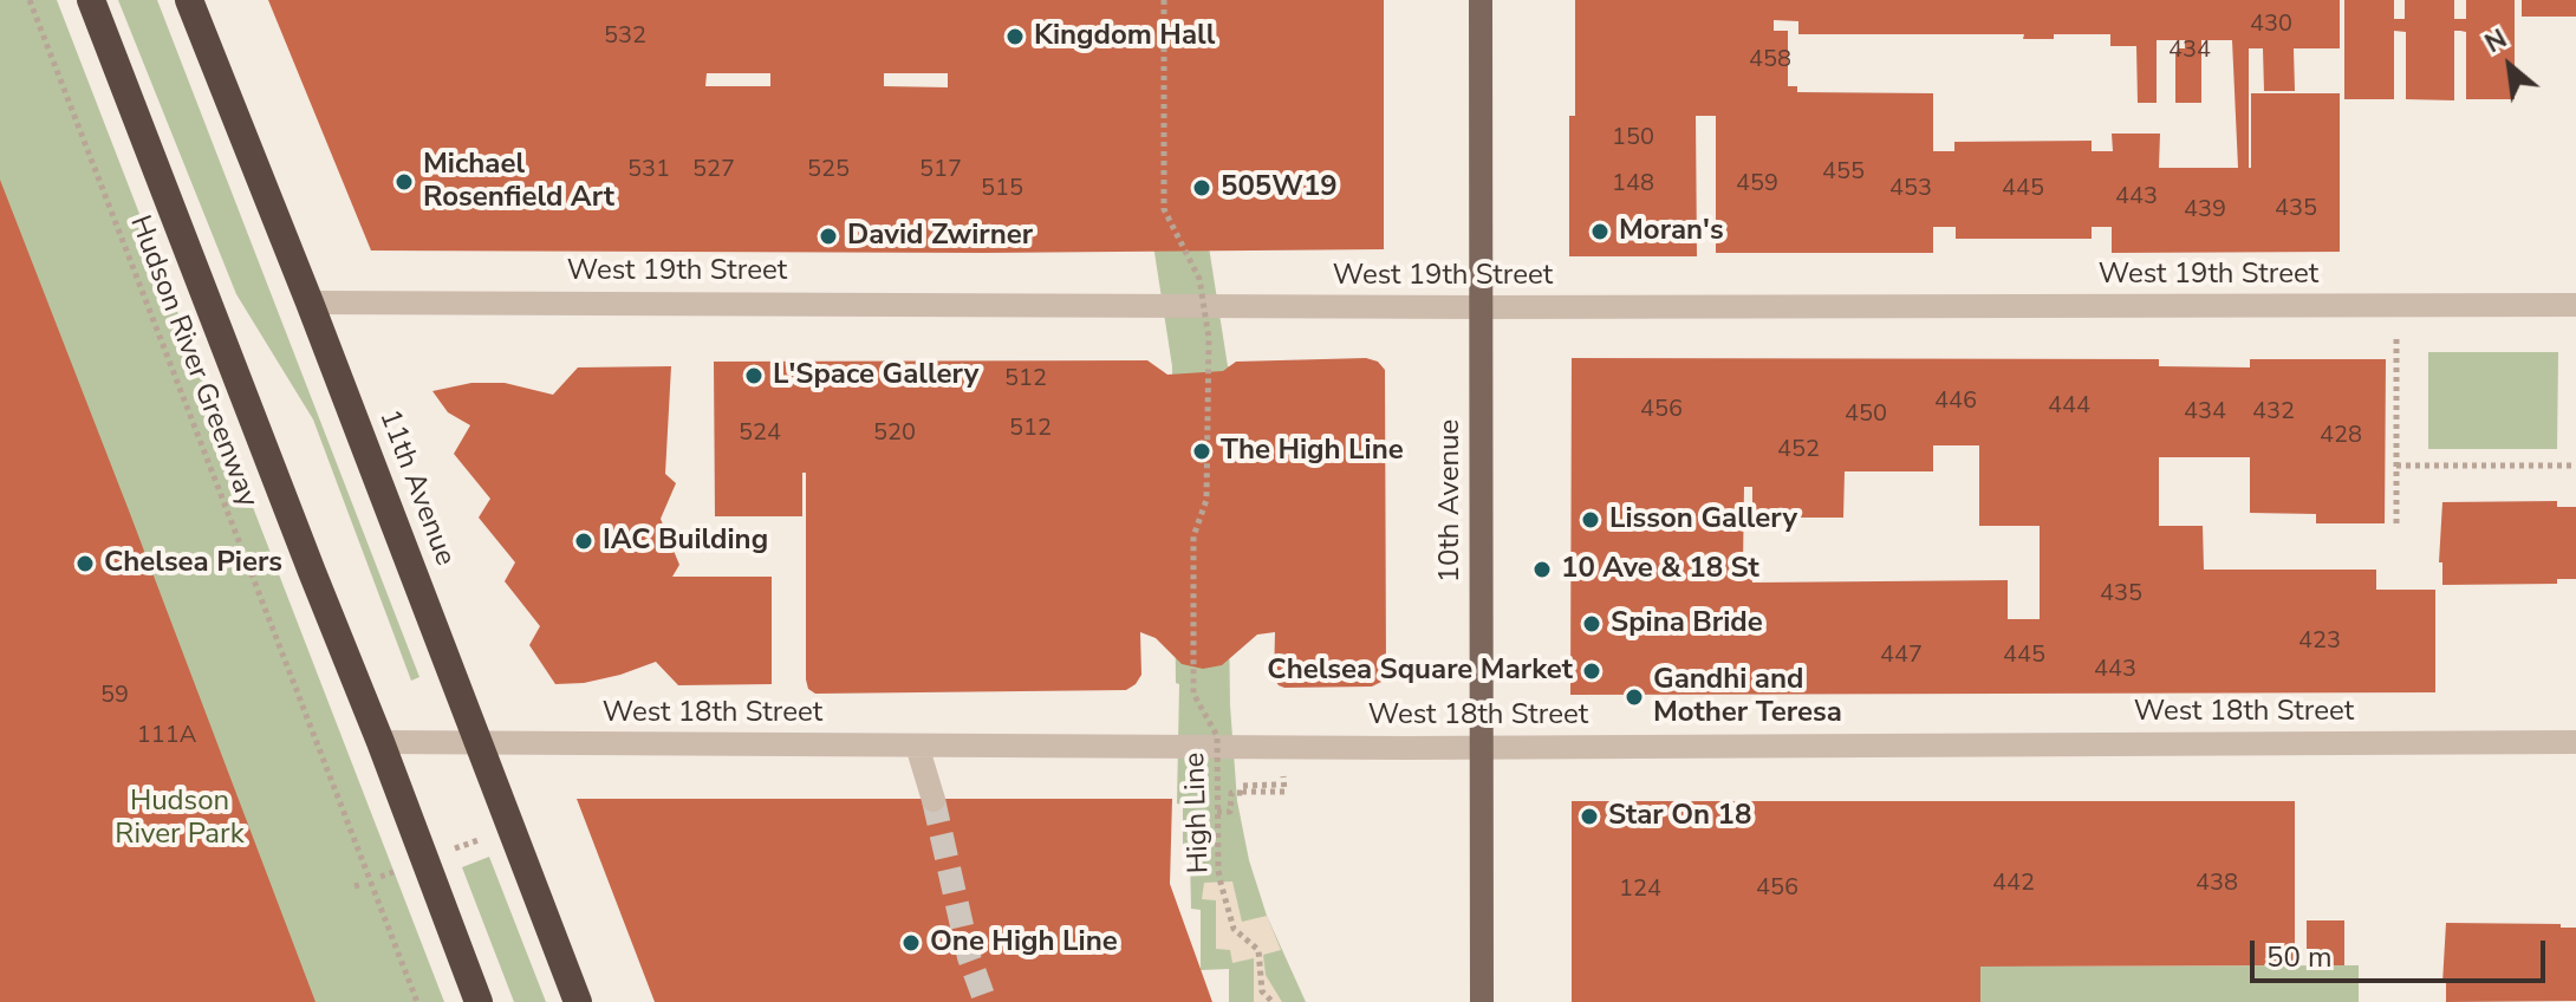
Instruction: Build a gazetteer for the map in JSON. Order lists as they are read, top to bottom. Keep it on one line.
{"streets":{"highway":["11th Avenue"],"main road":["10th Avenue"],"street":["West 19th Street","West 18th Street"],"path":["Hudson River Greenway","High Line"]},"crossings":[["West 19th Street","11th Avenue"],["West 19th Street","10th Avenue"],["11th Avenue","West 18th Street"],["10th Avenue","West 18th Street"]],"parks":["Hudson River Park"],"places":["Kingdom Hall","Michael Rosenfield Art","505W19","Moran's","David Zwirner","L'Space Gallery","The High Line","Lisson Gallery","IAC Building","Chelsea Piers","10 Ave & 18 St","Spina Bride","Chelsea Square Market","Gandhi and Mother Teresa","Star On 18","One High Line"],"house_numbers":["430","532","434","458","150","531","527","525","517","455","148","459","515","453","445","443","435","439","512","446","444","456","434","432","450","512","524","520","428","452","435","423","447","445","443","59","111A","442","438","456","124"],"scale_bar":"50 m","north":"top left"}
